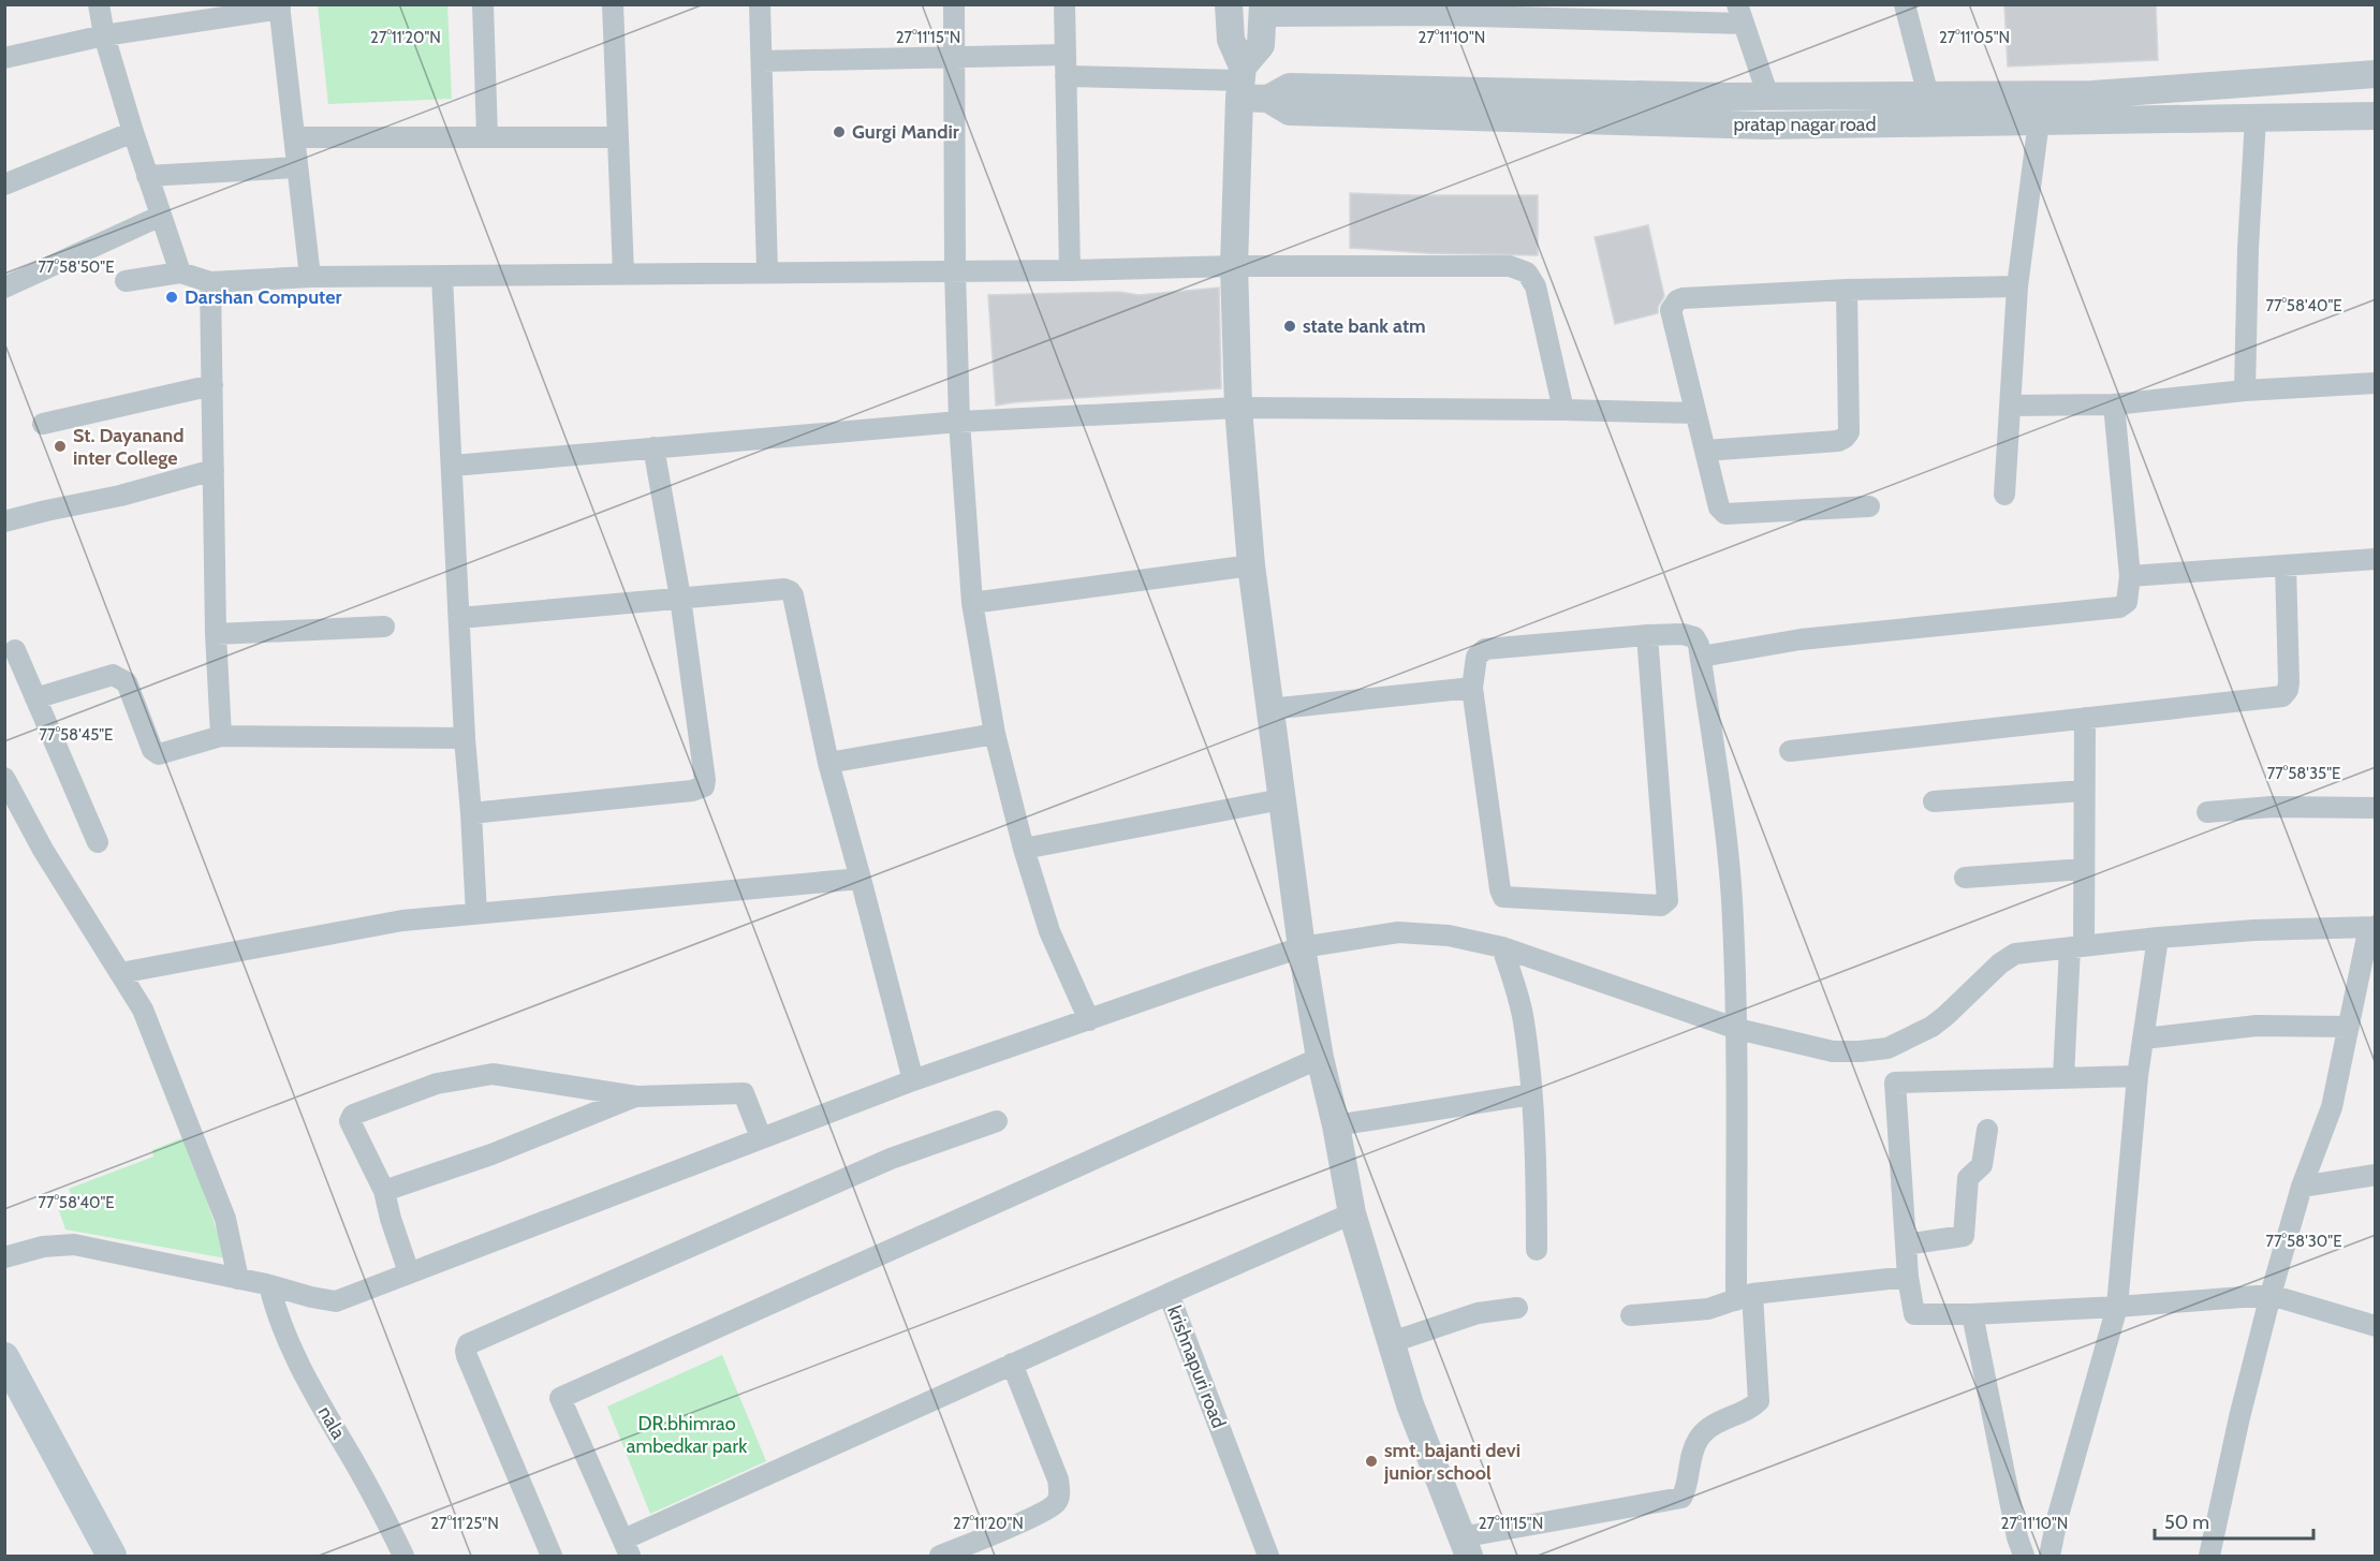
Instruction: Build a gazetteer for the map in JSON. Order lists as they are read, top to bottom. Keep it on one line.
{"streets":{"street":["pratap nagar road","krishnapuri road","nala"]},"parks":["DR.bhimrao ambedkar park"],"places":["Gurgi Mandir","Darshan Computer","state bank atm","St. Dayanand inter College","smt. bajanti devi junior school"],"scale_bar":"50 m","coordinates":["27°11'20\"N","27°11'15\"N","27°11'10\"N","27°11'05\"N","77°58'50\"E","77°58'40\"E","77°58'45\"E","77°58'35\"E","77°58'30\"E","27°11'25\"N"]}
